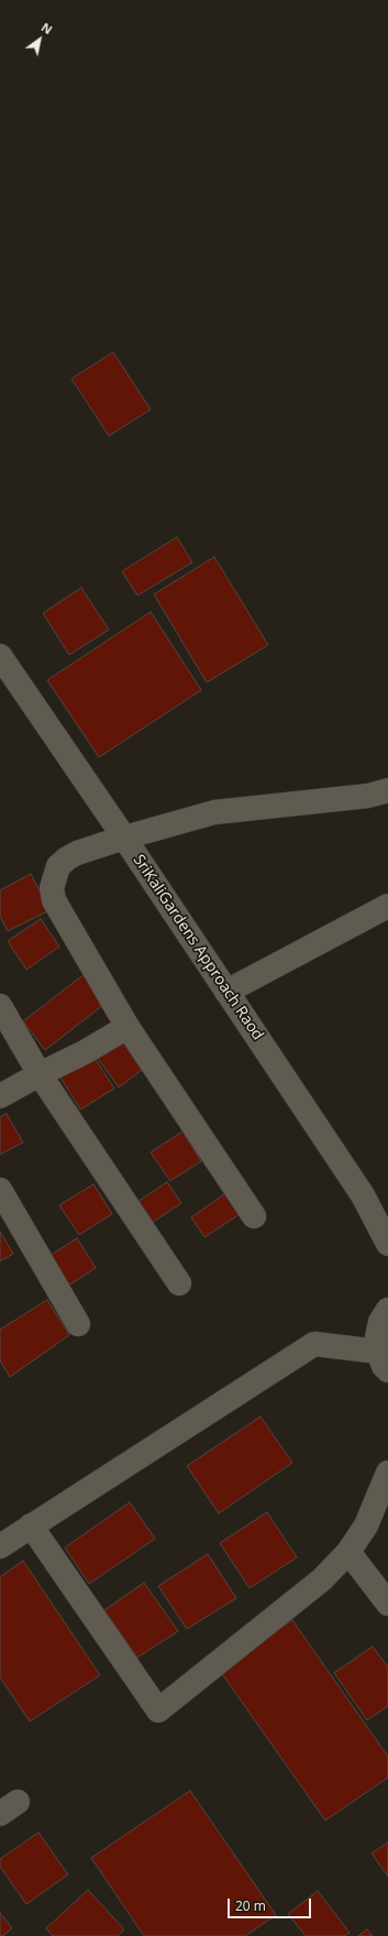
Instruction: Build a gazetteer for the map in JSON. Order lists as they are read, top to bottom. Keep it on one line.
{"streets":{"street":["SriKaliGardens Approach Raod"]},"scale_bar":"20 m","north":"top right"}
